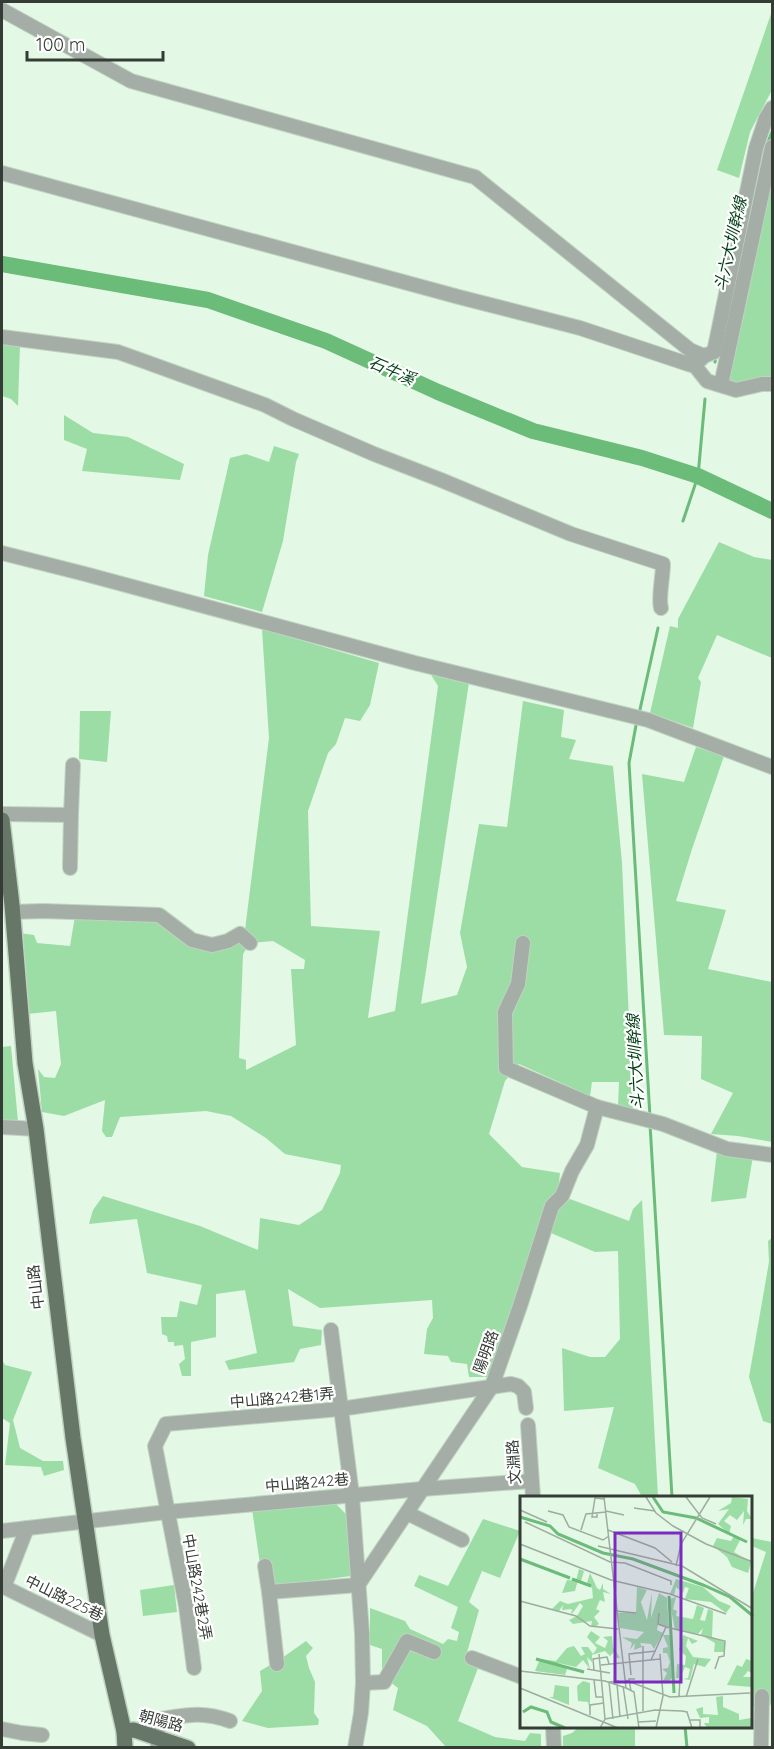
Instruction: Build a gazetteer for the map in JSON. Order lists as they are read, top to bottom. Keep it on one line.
{"streets":{"main road":["中山路","朝陽路"],"street":["陽明路","中山路242巷1弄","文淵路","中山路242巷","中山路242巷2弄","中山路225巷"]},"crossings":[["中山路","中山路242巷"],["中山路","中山路225巷"],["中山路","朝陽路"],["陽明路","中山路242巷1弄"],["陽明路","中山路242巷"],["中山路242巷1弄","中山路242巷"],["中山路242巷1弄","中山路242巷2弄"],["文淵路","中山路242巷"],["中山路242巷","中山路242巷2弄"],["中山路242巷","中山路225巷"]],"water":["斗六大圳幹線","石牛溪"],"scale_bar":"100 m"}
